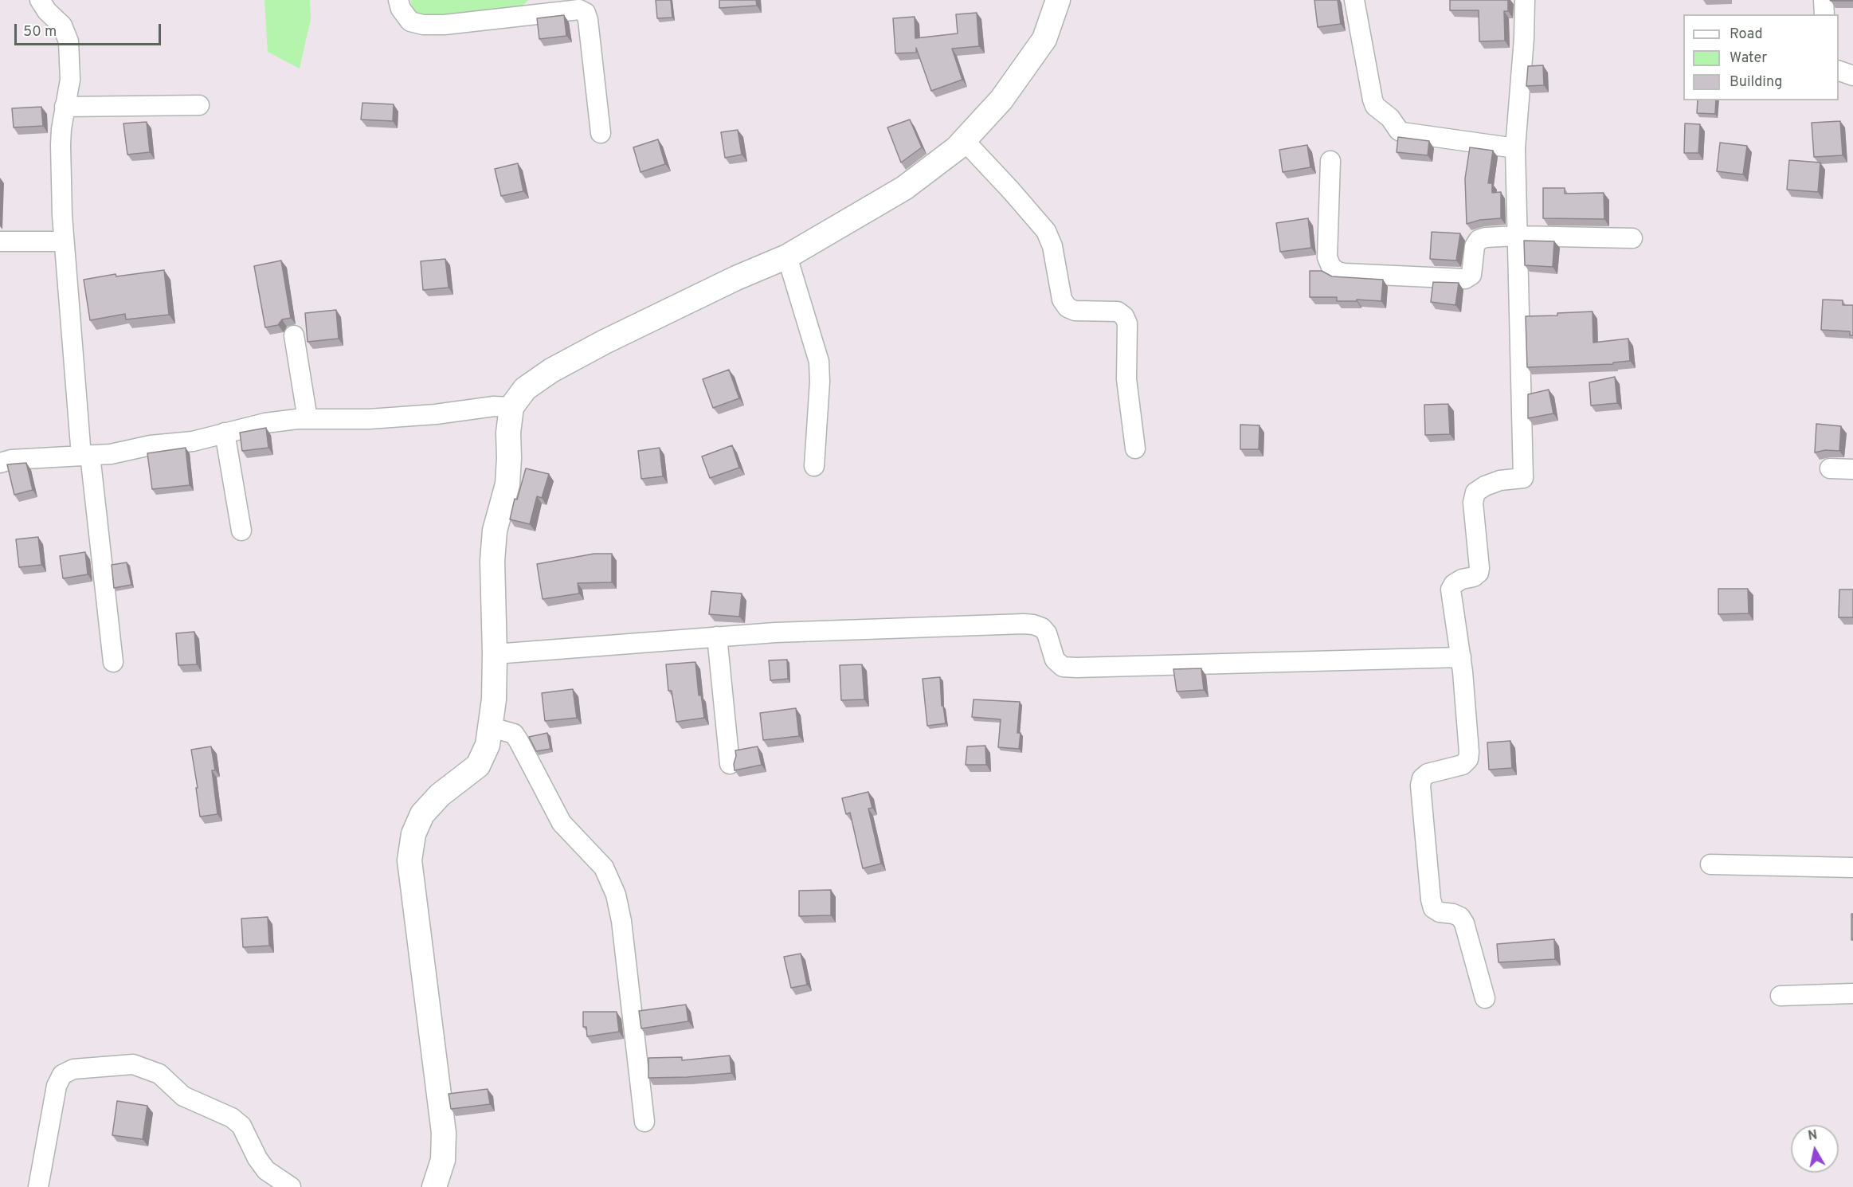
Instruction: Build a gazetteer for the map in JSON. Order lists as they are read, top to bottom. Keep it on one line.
{"legend":["Road","Water","Building"],"scale_bar":"50 m","north":"top"}
